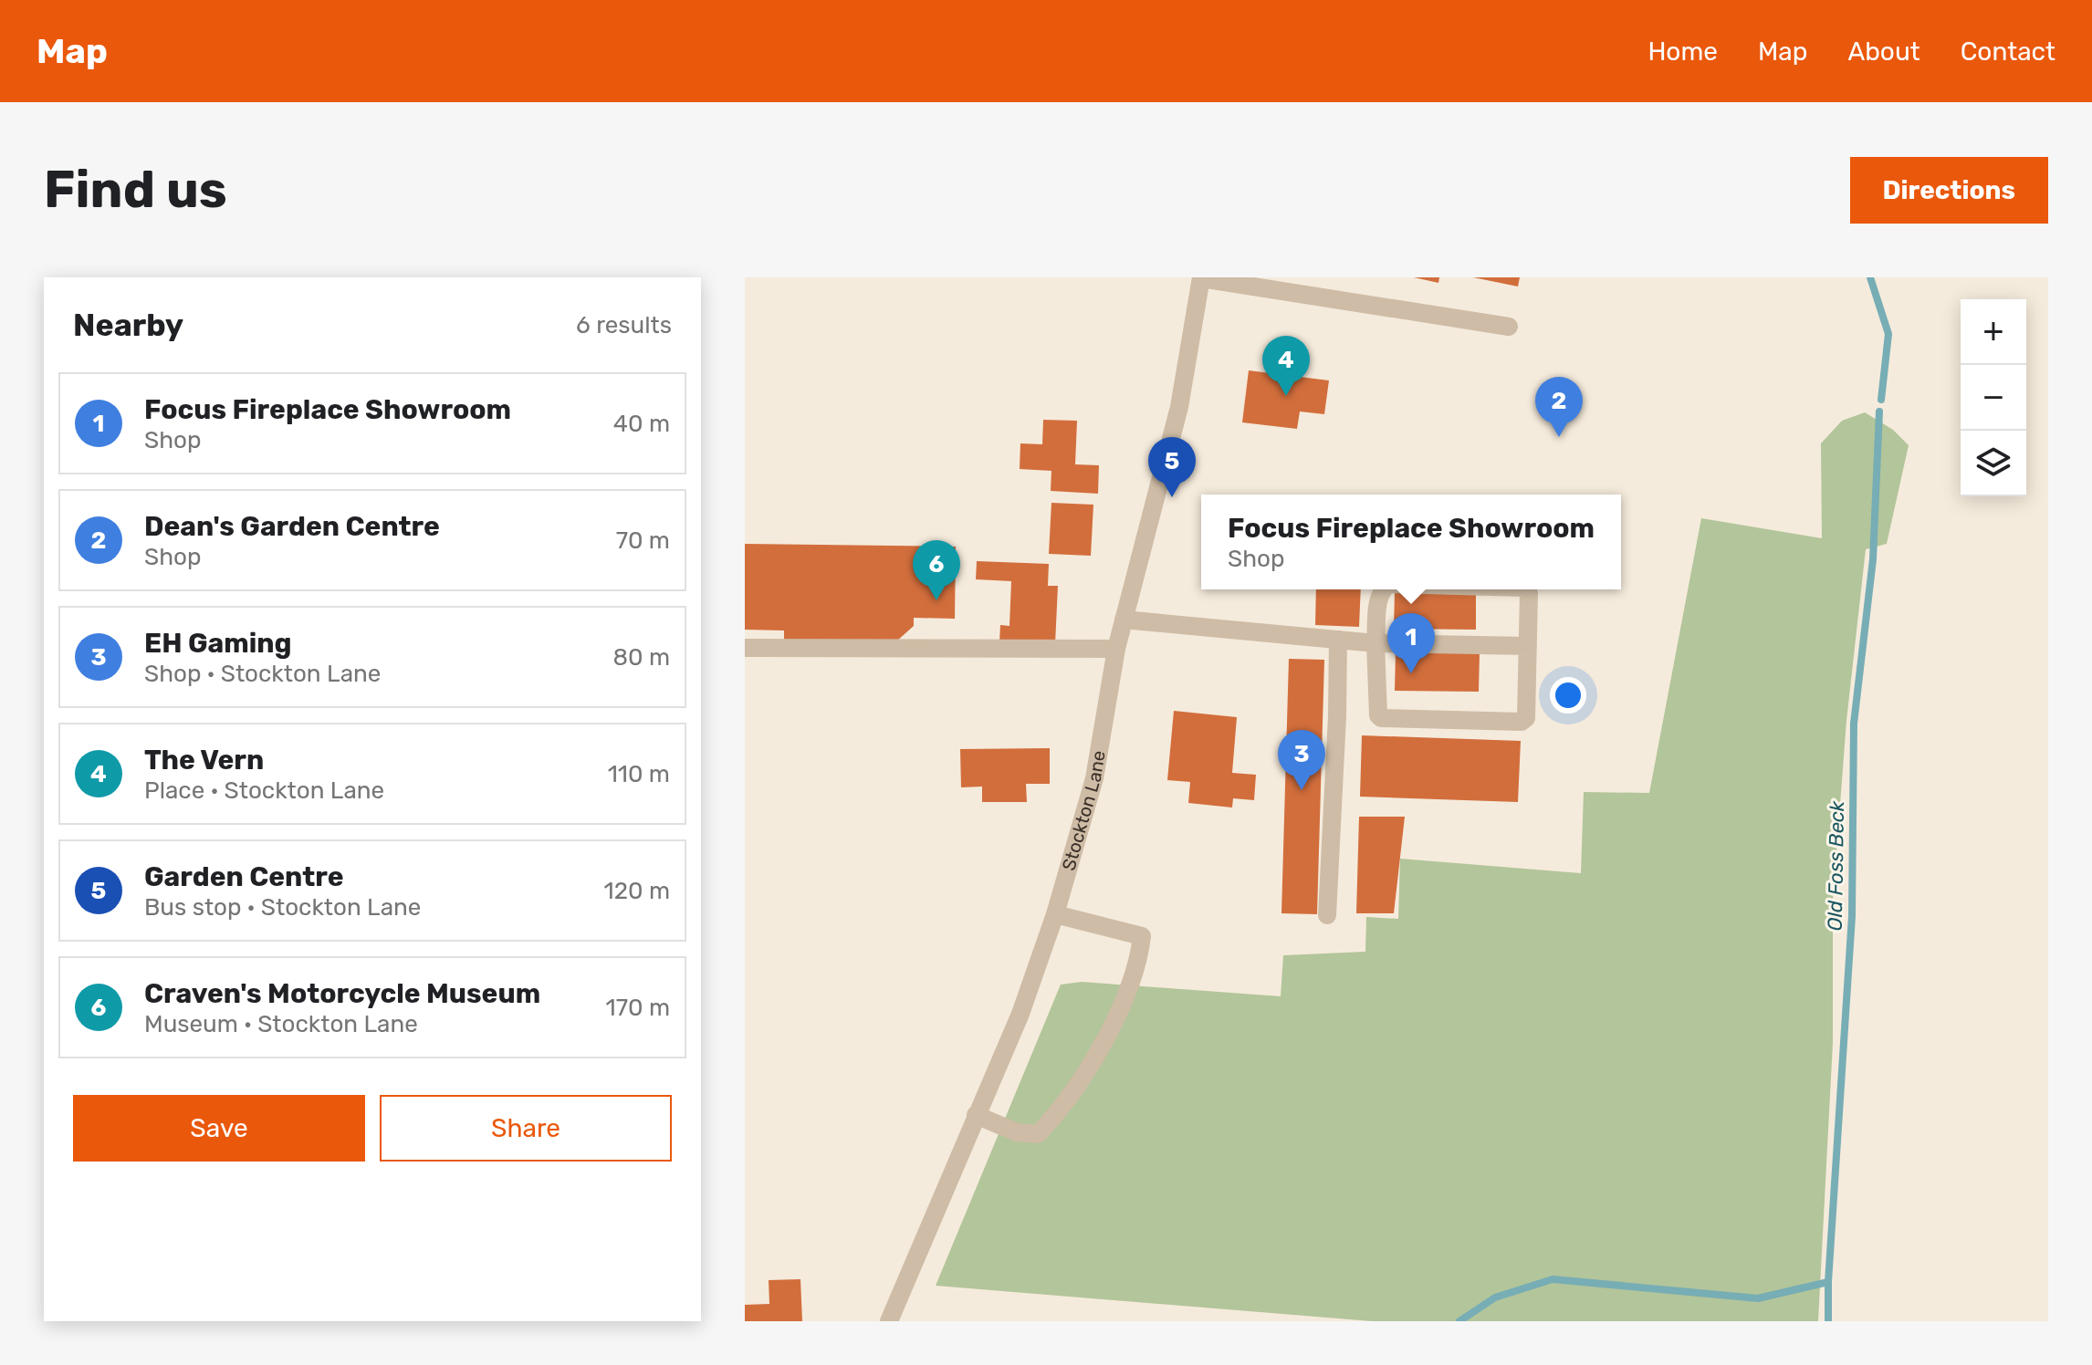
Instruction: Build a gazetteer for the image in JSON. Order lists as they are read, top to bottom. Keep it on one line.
{"streets":{"street":["Stockton Lane"]},"water":["Old Foss Beck"],"page":{"header":"Map","nav":["Home","Map","About","Contact"],"buttons":["Directions",["Save","Share"]],"title":"Find us","heading":["Nearby","6 results"],"map_buttons":["+","−"],"pins":["4","2","5","6","1","3"],"list":[{"mark":"1","name":"Focus Fireplace Showroom","note":"Shop","value":"40 m"},{"mark":"2","name":"Dean's Garden Centre","note":"Shop","value":"70 m"},{"mark":"3","name":"EH Gaming","note":"Shop · Stockton Lane","value":"80 m"},{"mark":"4","name":"The Vern","note":"Place · Stockton Lane","value":"110 m"},{"mark":"5","name":"Garden Centre","note":"Bus stop · Stockton Lane","value":"120 m"},{"mark":"6","name":"Craven's Motorcycle Museum","note":"Museum · Stockton Lane","value":"170 m"}],"popup":["Focus Fireplace Showroom","Shop"]}}
